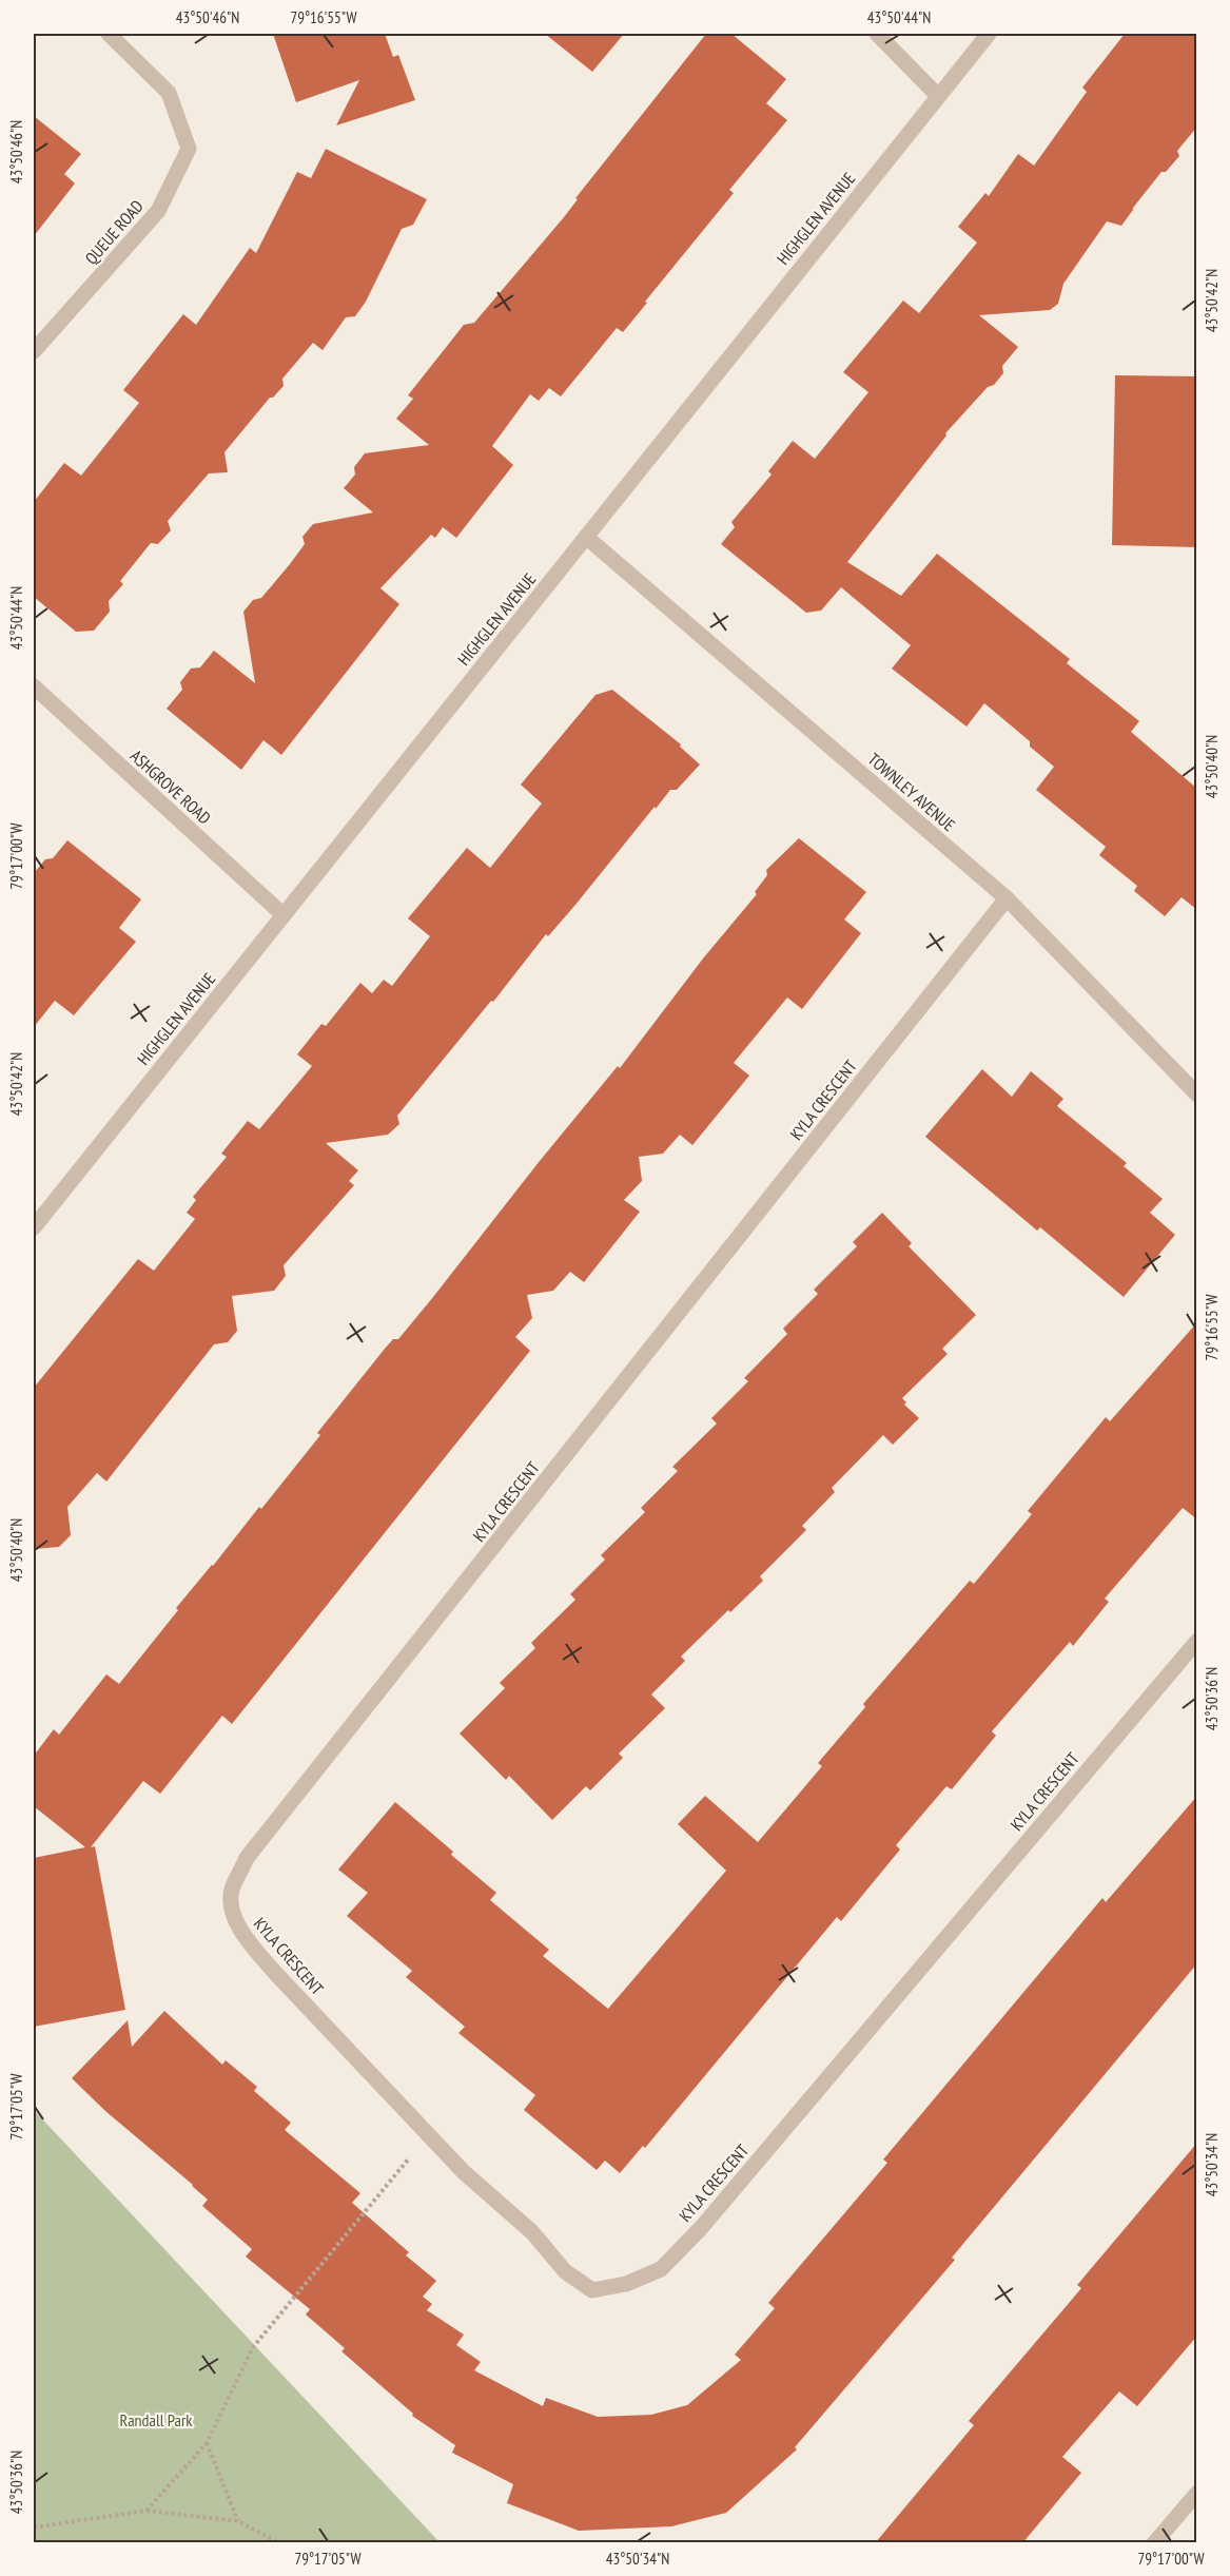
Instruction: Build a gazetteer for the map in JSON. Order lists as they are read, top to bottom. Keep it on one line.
{"streets":{"street":["HIGHGLEN AVENUE","QUEUE ROAD","ASHGROVE ROAD","TOWNLEY AVENUE","KYLA CRESCENT"]},"crossings":[["HIGHGLEN AVENUE","ASHGROVE ROAD"],["HIGHGLEN AVENUE","TOWNLEY AVENUE"],["TOWNLEY AVENUE","KYLA CRESCENT"]],"parks":["Randall Park"],"coordinates":["43°50'46\"N","79°16'55\"W","43°50'44\"N","43°50'42\"N","43°50'40\"N","79°17'00\"W","43°50'36\"N","79°17'05\"W","43°50'34\"N"]}
